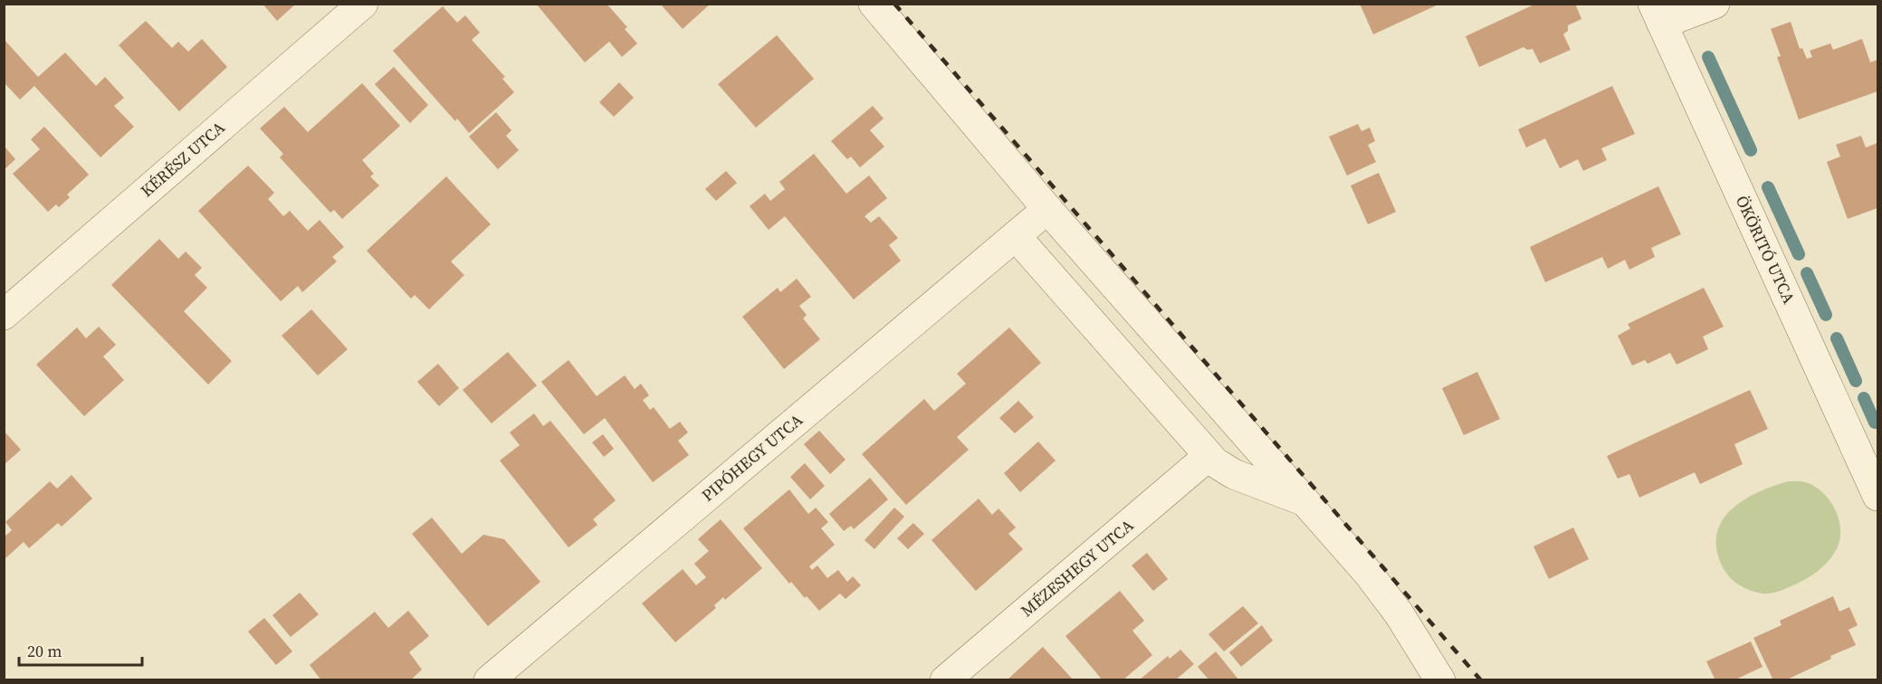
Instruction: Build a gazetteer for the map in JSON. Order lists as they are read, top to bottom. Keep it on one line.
{"streets":{"street":["KÉRÉSZ UTCA","ÖKÖRITÓ UTCA","PIPÓHEGY UTCA","MÉZESHEGY UTCA"]},"scale_bar":"20 m"}
